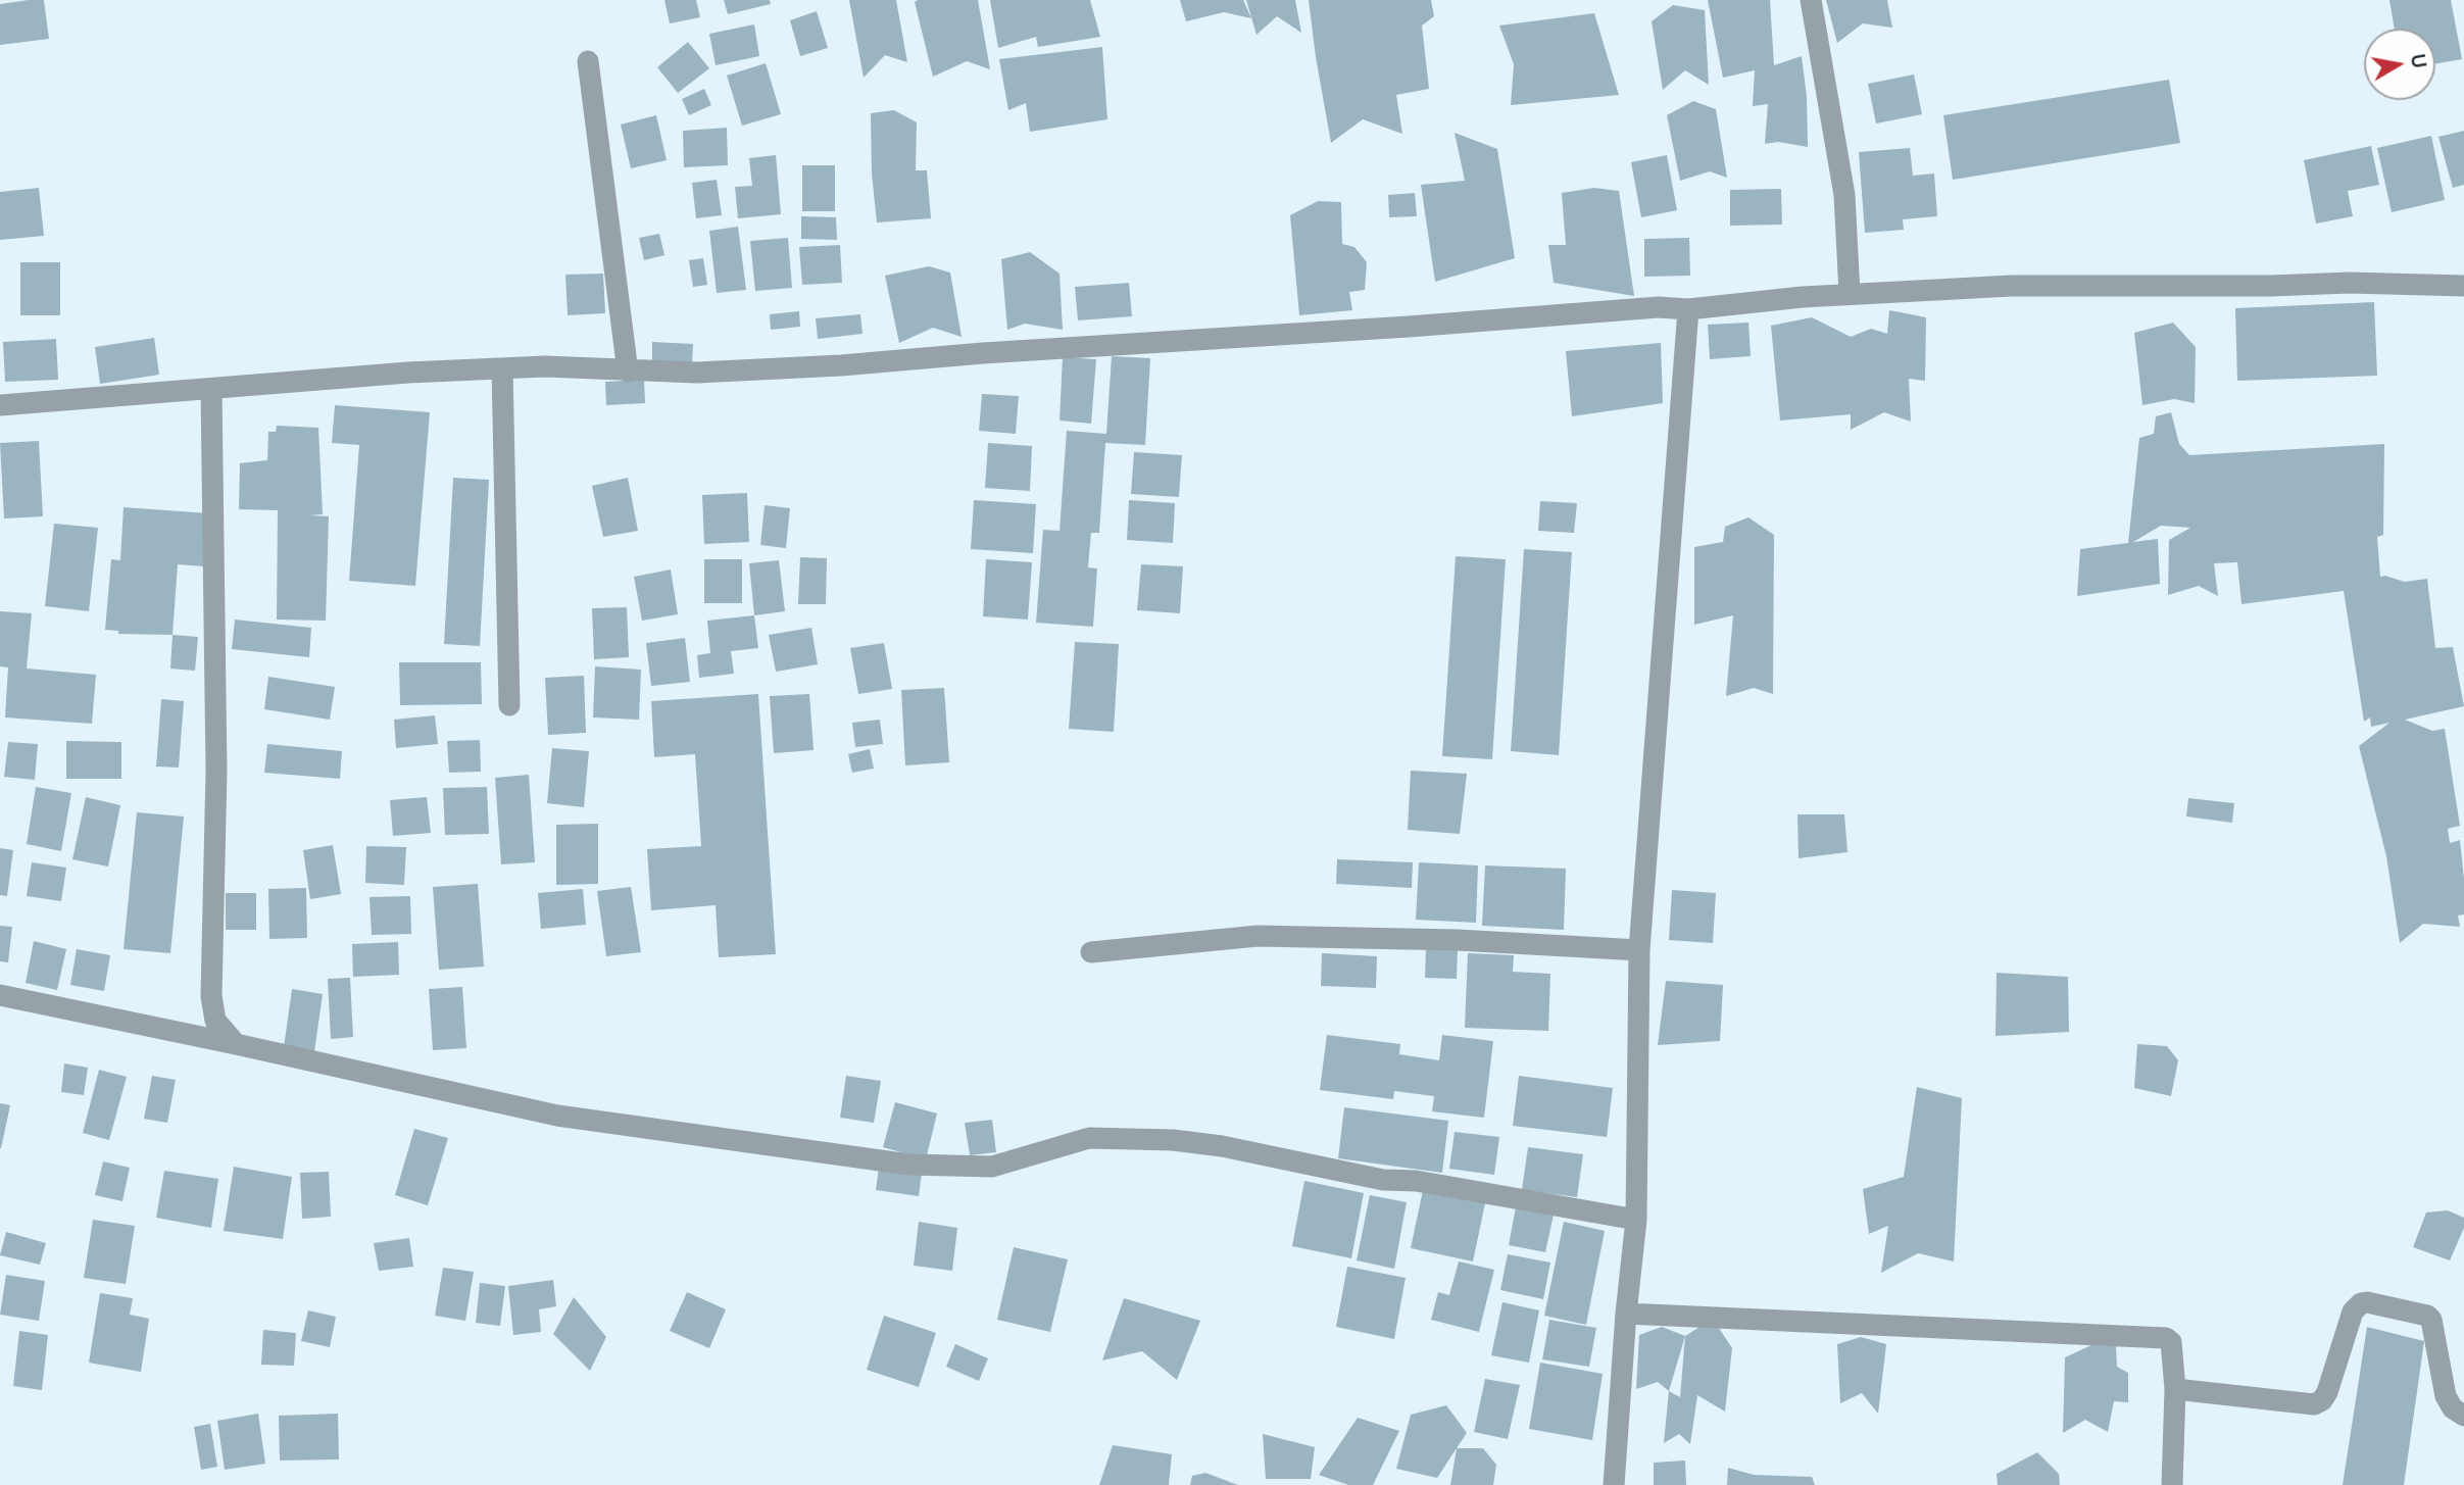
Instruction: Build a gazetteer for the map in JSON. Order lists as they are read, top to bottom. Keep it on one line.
{"north":"right"}
